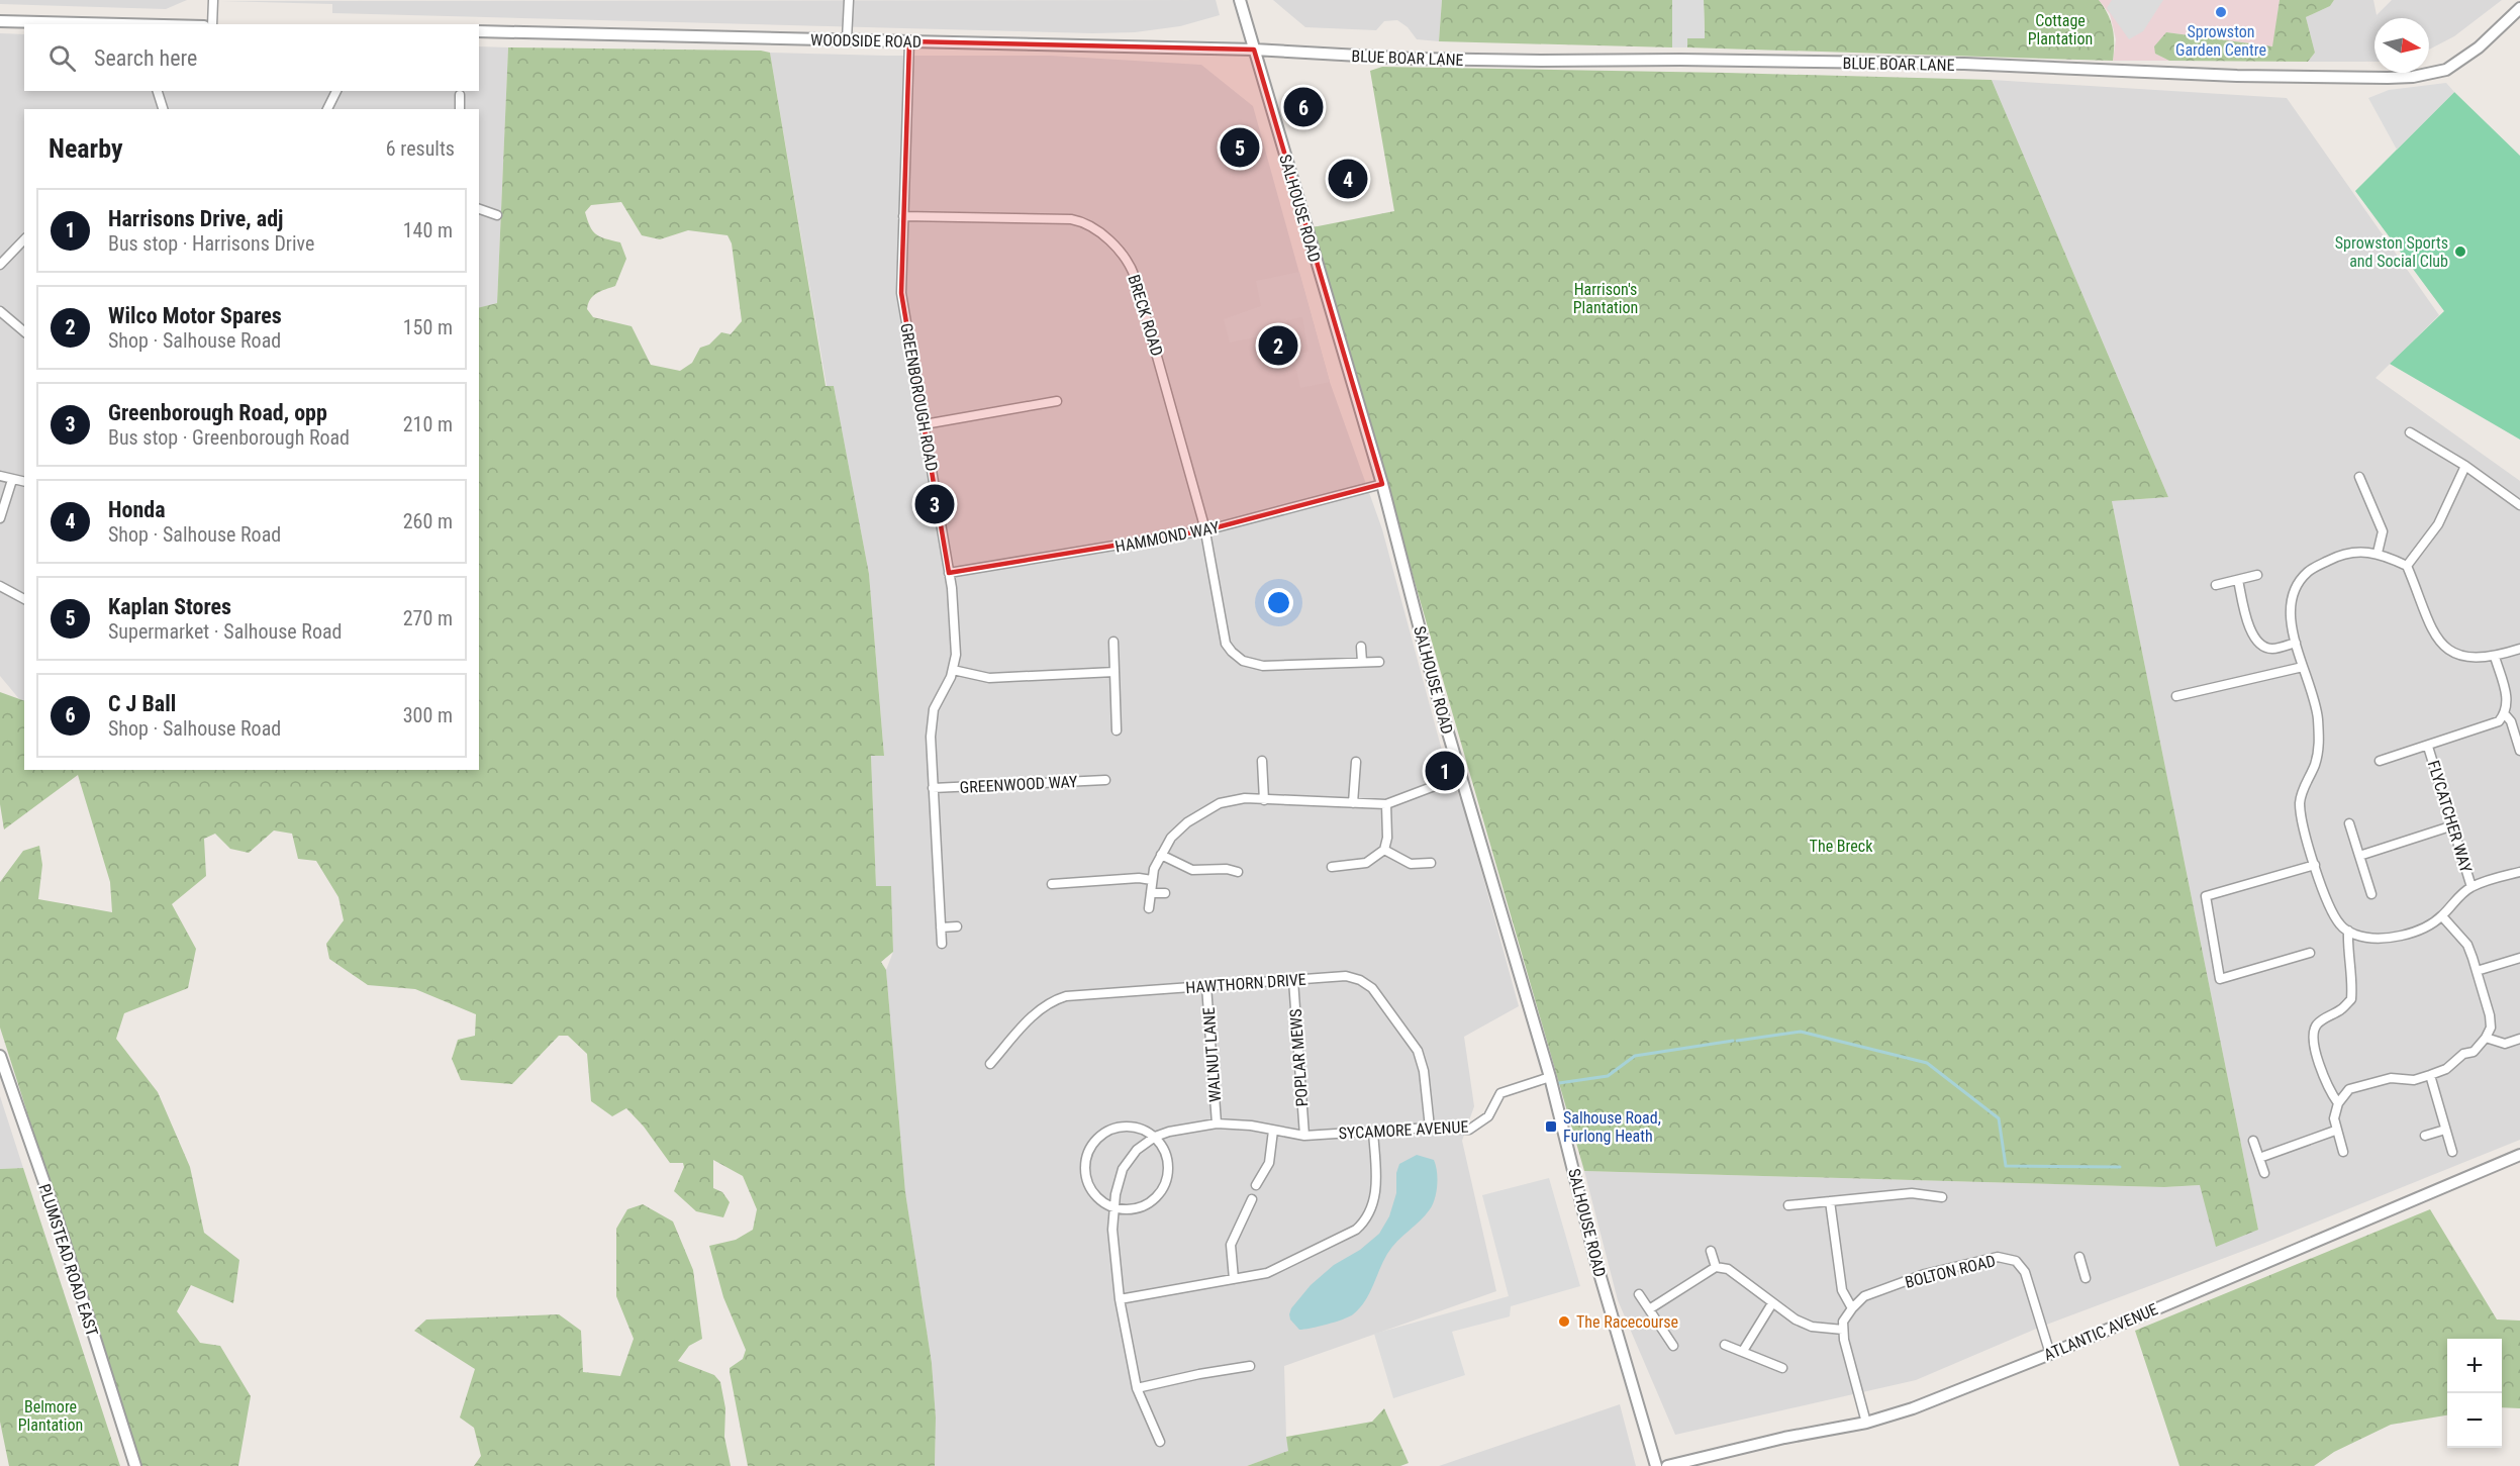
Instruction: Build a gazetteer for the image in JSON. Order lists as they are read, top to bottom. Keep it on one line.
{"streets":{"street":["WOODSIDE ROAD","BLUE BOAR LANE","SALHOUSE ROAD","BRECK ROAD","GREENBOROUGH ROAD","HAMMOND WAY","GREENWOOD WAY","FLYCATCHER WAY","HAWTHORN DRIVE","WALNUT LANE","POPLAR MEWS","SYCAMORE AVENUE","PLUMSTEAD ROAD EAST","BOLTON ROAD","ATLANTIC AVENUE"]},"crossings":[["WOODSIDE ROAD","BLUE BOAR LANE"],["WOODSIDE ROAD","SALHOUSE ROAD"],["WOODSIDE ROAD","GREENBOROUGH ROAD"],["BLUE BOAR LANE","SALHOUSE ROAD"],["SALHOUSE ROAD","HAMMOND WAY"],["SALHOUSE ROAD","SYCAMORE AVENUE"],["BRECK ROAD","GREENBOROUGH ROAD"],["BRECK ROAD","HAMMOND WAY"],["GREENBOROUGH ROAD","HAMMOND WAY"],["GREENBOROUGH ROAD","GREENWOOD WAY"],["HAWTHORN DRIVE","WALNUT LANE"],["HAWTHORN DRIVE","POPLAR MEWS"],["HAWTHORN DRIVE","SYCAMORE AVENUE"],["WALNUT LANE","SYCAMORE AVENUE"],["POPLAR MEWS","SYCAMORE AVENUE"],["BOLTON ROAD","ATLANTIC AVENUE"]],"parks":["Cottage Plantation","Harrison's Plantation","The Breck","Belmore Plantation"],"places":{"other":["Sprowston Garden Centre","Sprowston Sports and Social Club","The Racecourse"],"transit":["Salhouse Road, Furlong Heath"]},"north":"right","page":{"search":"Search here","pins":["6","5","4","2","3","1"],"heading":["Nearby","6 results"],"list":[{"mark":"1","name":"Harrisons Drive, adj","note":"Bus stop · Harrisons Drive","value":"140 m"},{"mark":"2","name":"Wilco Motor Spares","note":"Shop · Salhouse Road","value":"150 m"},{"mark":"3","name":"Greenborough Road, opp","note":"Bus stop · Greenborough Road","value":"210 m"},{"mark":"4","name":"Honda","note":"Shop · Salhouse Road","value":"260 m"},{"mark":"5","name":"Kaplan Stores","note":"Supermarket · Salhouse Road","value":"270 m"},{"mark":"6","name":"C J Ball","note":"Shop · Salhouse Road","value":"300 m"}],"map_buttons":["+","−"]}}
